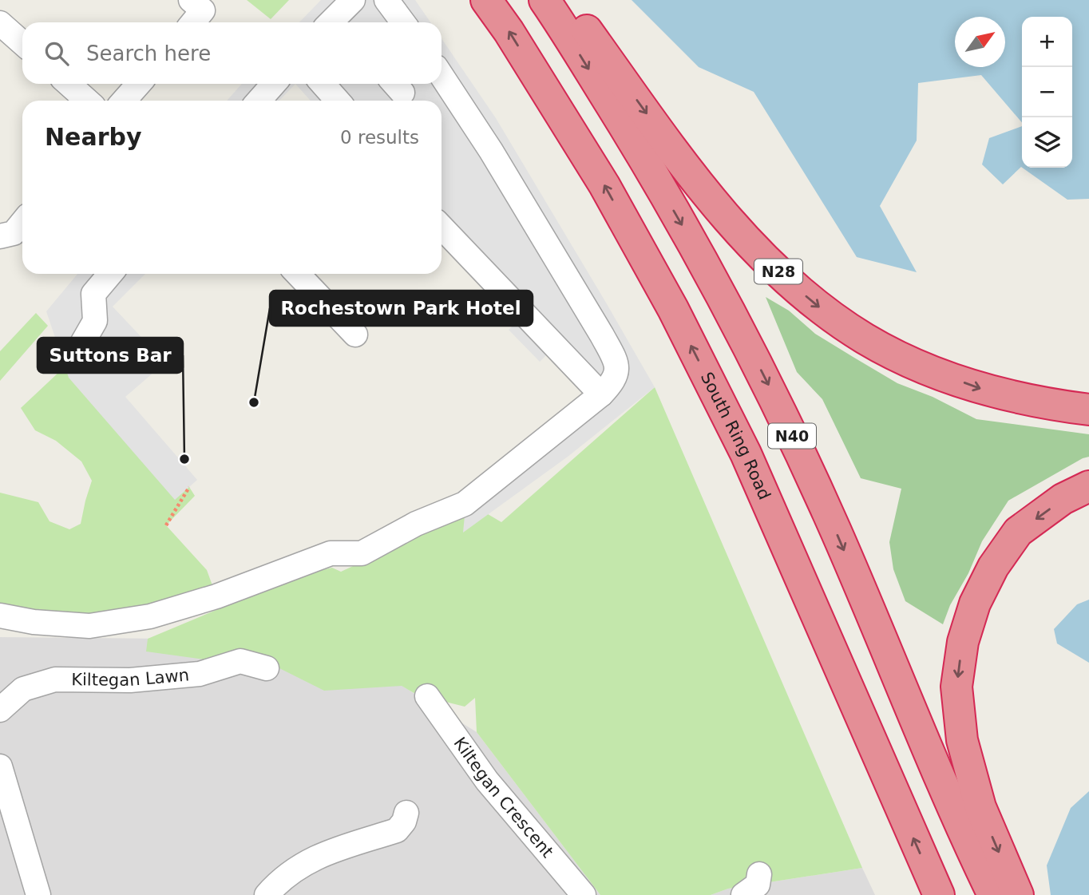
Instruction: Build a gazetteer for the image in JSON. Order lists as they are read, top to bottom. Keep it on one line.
{"streets":{"highway":["N28","South Ring Road","N40"],"street":["Kiltegan Lawn","Kiltegan Crescent"]},"places":["Rochestown Park Hotel","Suttons Bar"],"north":"top right","page":{"map_buttons":["+","−"],"search":"Search here","heading":["Nearby","0 results"]}}
